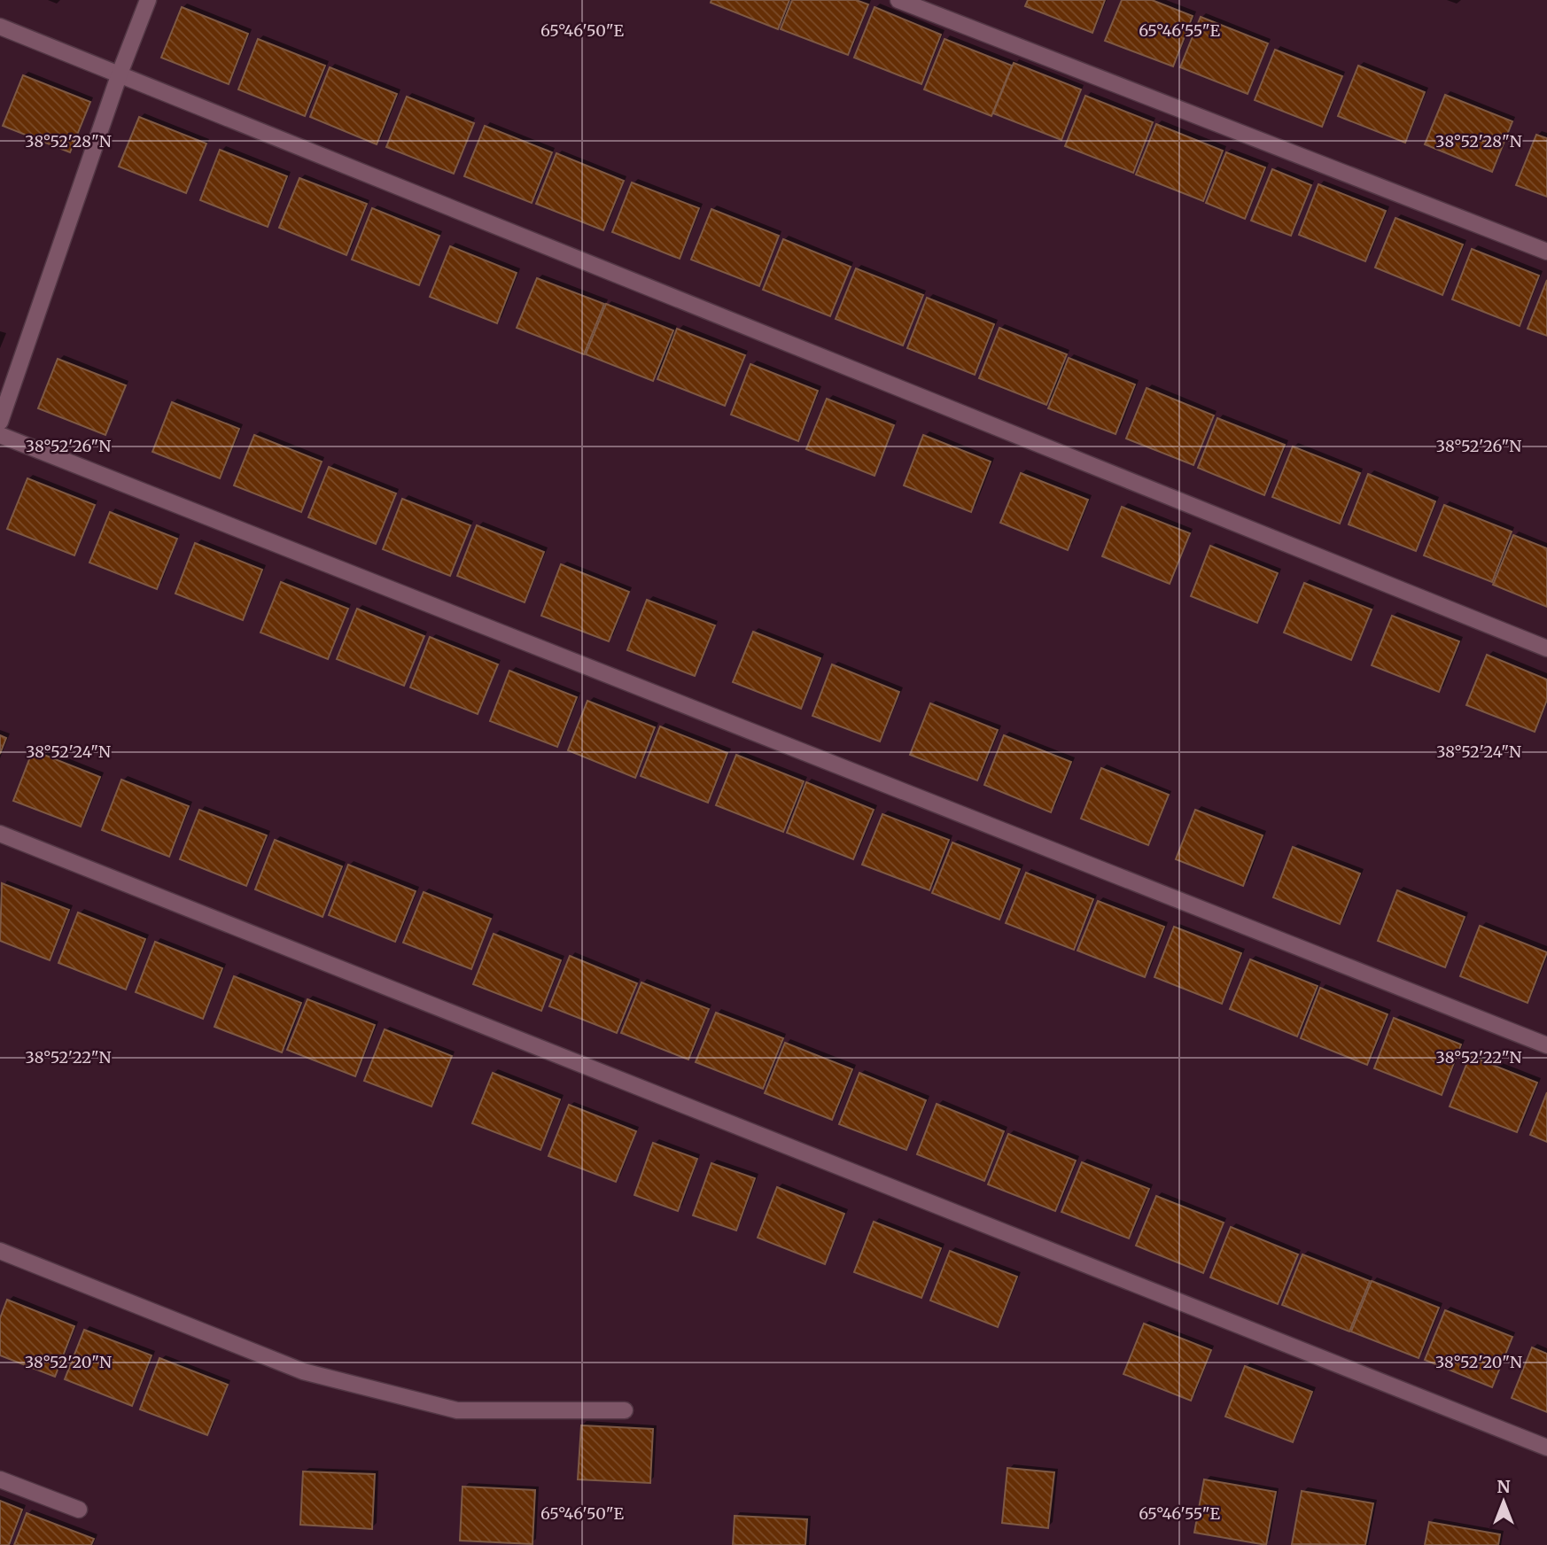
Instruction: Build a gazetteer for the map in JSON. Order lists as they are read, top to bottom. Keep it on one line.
{"north":"top","coordinates":["65°46'50\"E","65°46'55\"E","38°52'28\"N","38°52'26\"N","38°52'24\"N","38°52'22\"N","38°52'20\"N"]}
